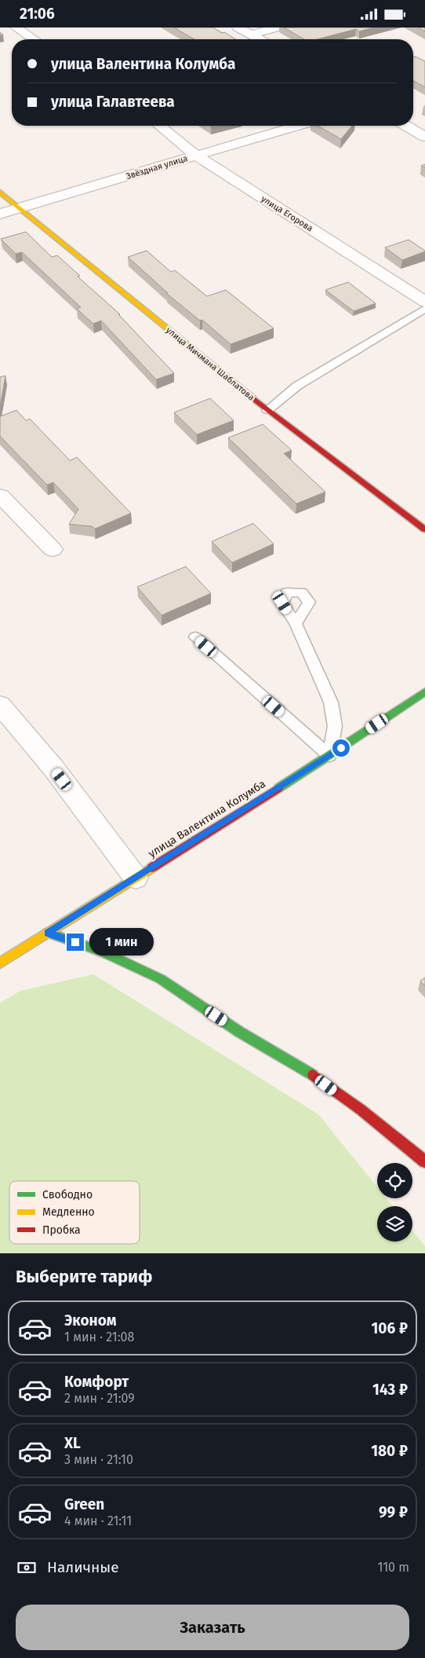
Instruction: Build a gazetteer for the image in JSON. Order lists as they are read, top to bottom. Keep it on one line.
{"streets":{"street":["Звёздная улица","улица Егорова","улица Мичмана Шаблатова","улица Валентина Колумба"]},"crossings":[["Звёздная улица","улица Егорова"],["Звёздная улица","улица Мичмана Шаблатова"]],"legend":["Свободно","Медленно","Пробка"],"page":{"status":"21:06","banner":["улица Валентина Колумба","улица Галавтеева"],"bubble":"1 мин","heading":"Выберите тариф","list":[{"name":"Эконом","note":"1 мин · 21:08","value":"106 ₽"},{"name":"Комфорт","note":"2 мин · 21:09","value":"143 ₽"},{"name":"XL","note":"3 мин · 21:10","value":"180 ₽"},{"name":"Green","note":"4 мин · 21:11","value":"99 ₽"}],"pay":["Наличные","110 m"],"buttons":"Заказать"}}
